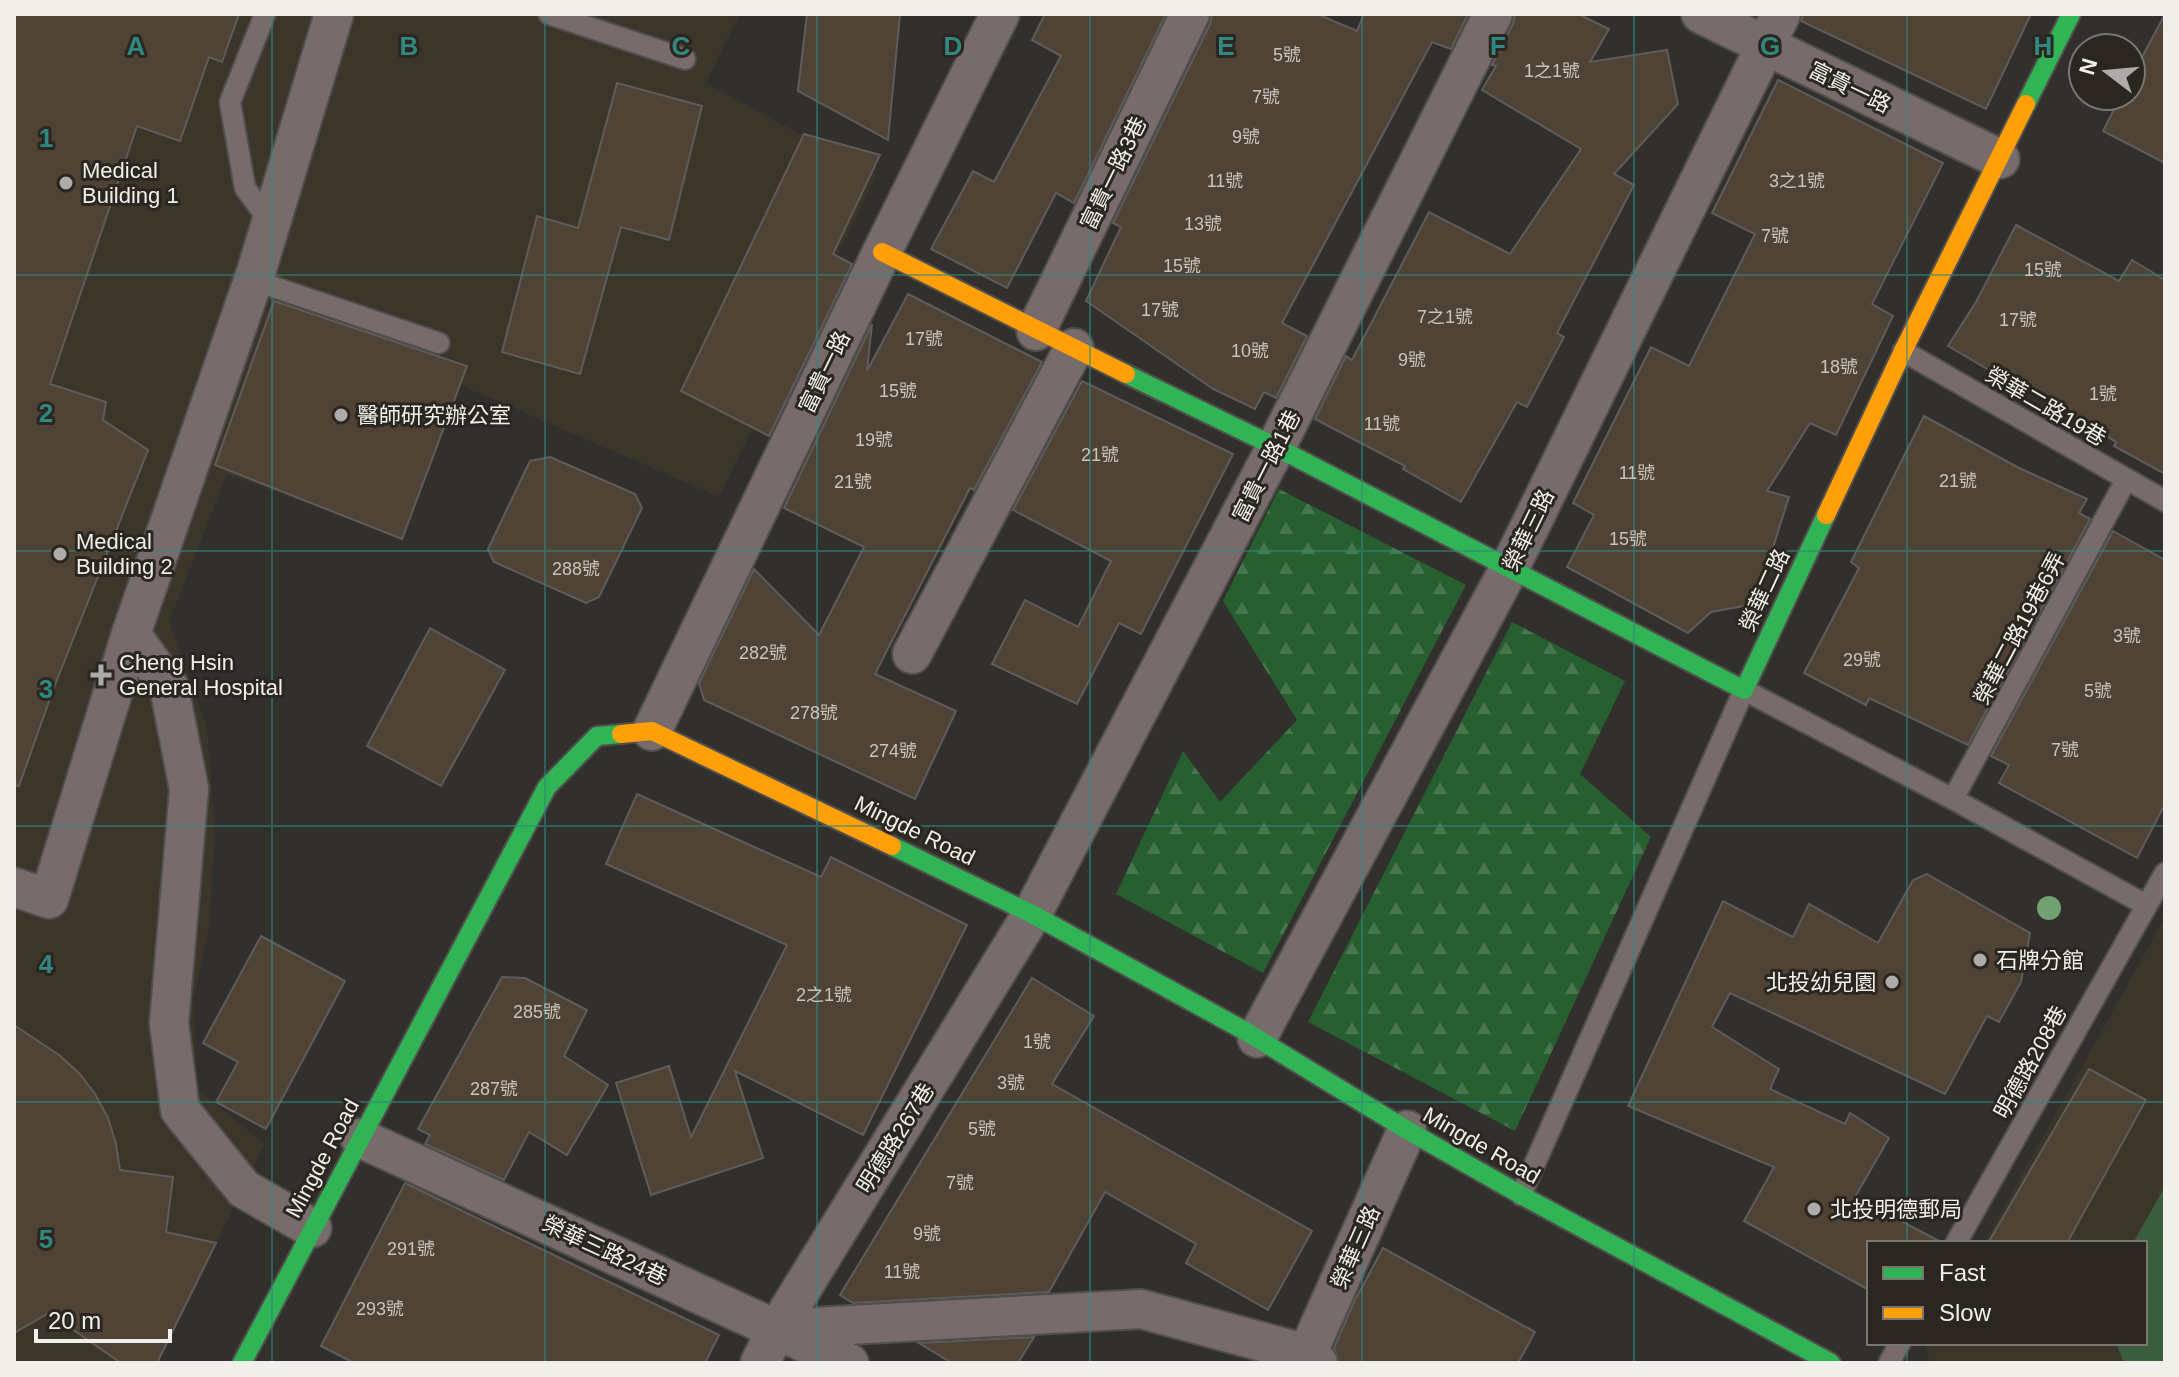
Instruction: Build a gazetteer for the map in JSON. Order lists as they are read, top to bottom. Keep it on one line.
{"streets":{"street":["富貴一路","富貴一路3巷","富貴一路1巷","榮華三路","榮華二路","Mingde Road","明德路267巷","榮華三路24巷"],"lane":["榮華二路19巷","榮華二路19巷6弄","明德路208巷"]},"crossings":[["富貴一路","榮華三路"],["富貴一路","榮華二路"],["富貴一路","Mingde Road"],["榮華二路19巷","榮華二路"],["榮華二路19巷","榮華二路19巷6弄"],["富貴一路1巷","Mingde Road"],["富貴一路1巷","明德路267巷"],["榮華三路","Mingde Road"],["榮華二路","Mingde Road"],["Mingde Road","明德路267巷"],["Mingde Road","榮華三路24巷"],["明德路267巷","榮華三路24巷"]],"places":{"other":["Medical Building 1","醫師研究辦公室","Medical Building 2","石牌分館","北投幼兒園","北投明德郵局"],"health":["Cheng Hsin General Hospital"]},"house_numbers":["5號","1之1號","7號","9號","11號","3之1號","13號","7號","15號","15號","17號","7之1號","17號","17號","10號","9號","18號","15號","1號","11號","19號","21號","11號","21號","21號","15號","288號","3號","282號","29號","5號","278號","7號","274號","2之1號","285號","1號","3號","287號","5號","7號","9號","291號","11號","293號"],"legend":["Fast","Slow"],"scale_bar":"20 m","north":"left","grid":{"columns":["A","B","C","D","E","F","G","H"],"rows":["1","2","3","4","5"]}}
